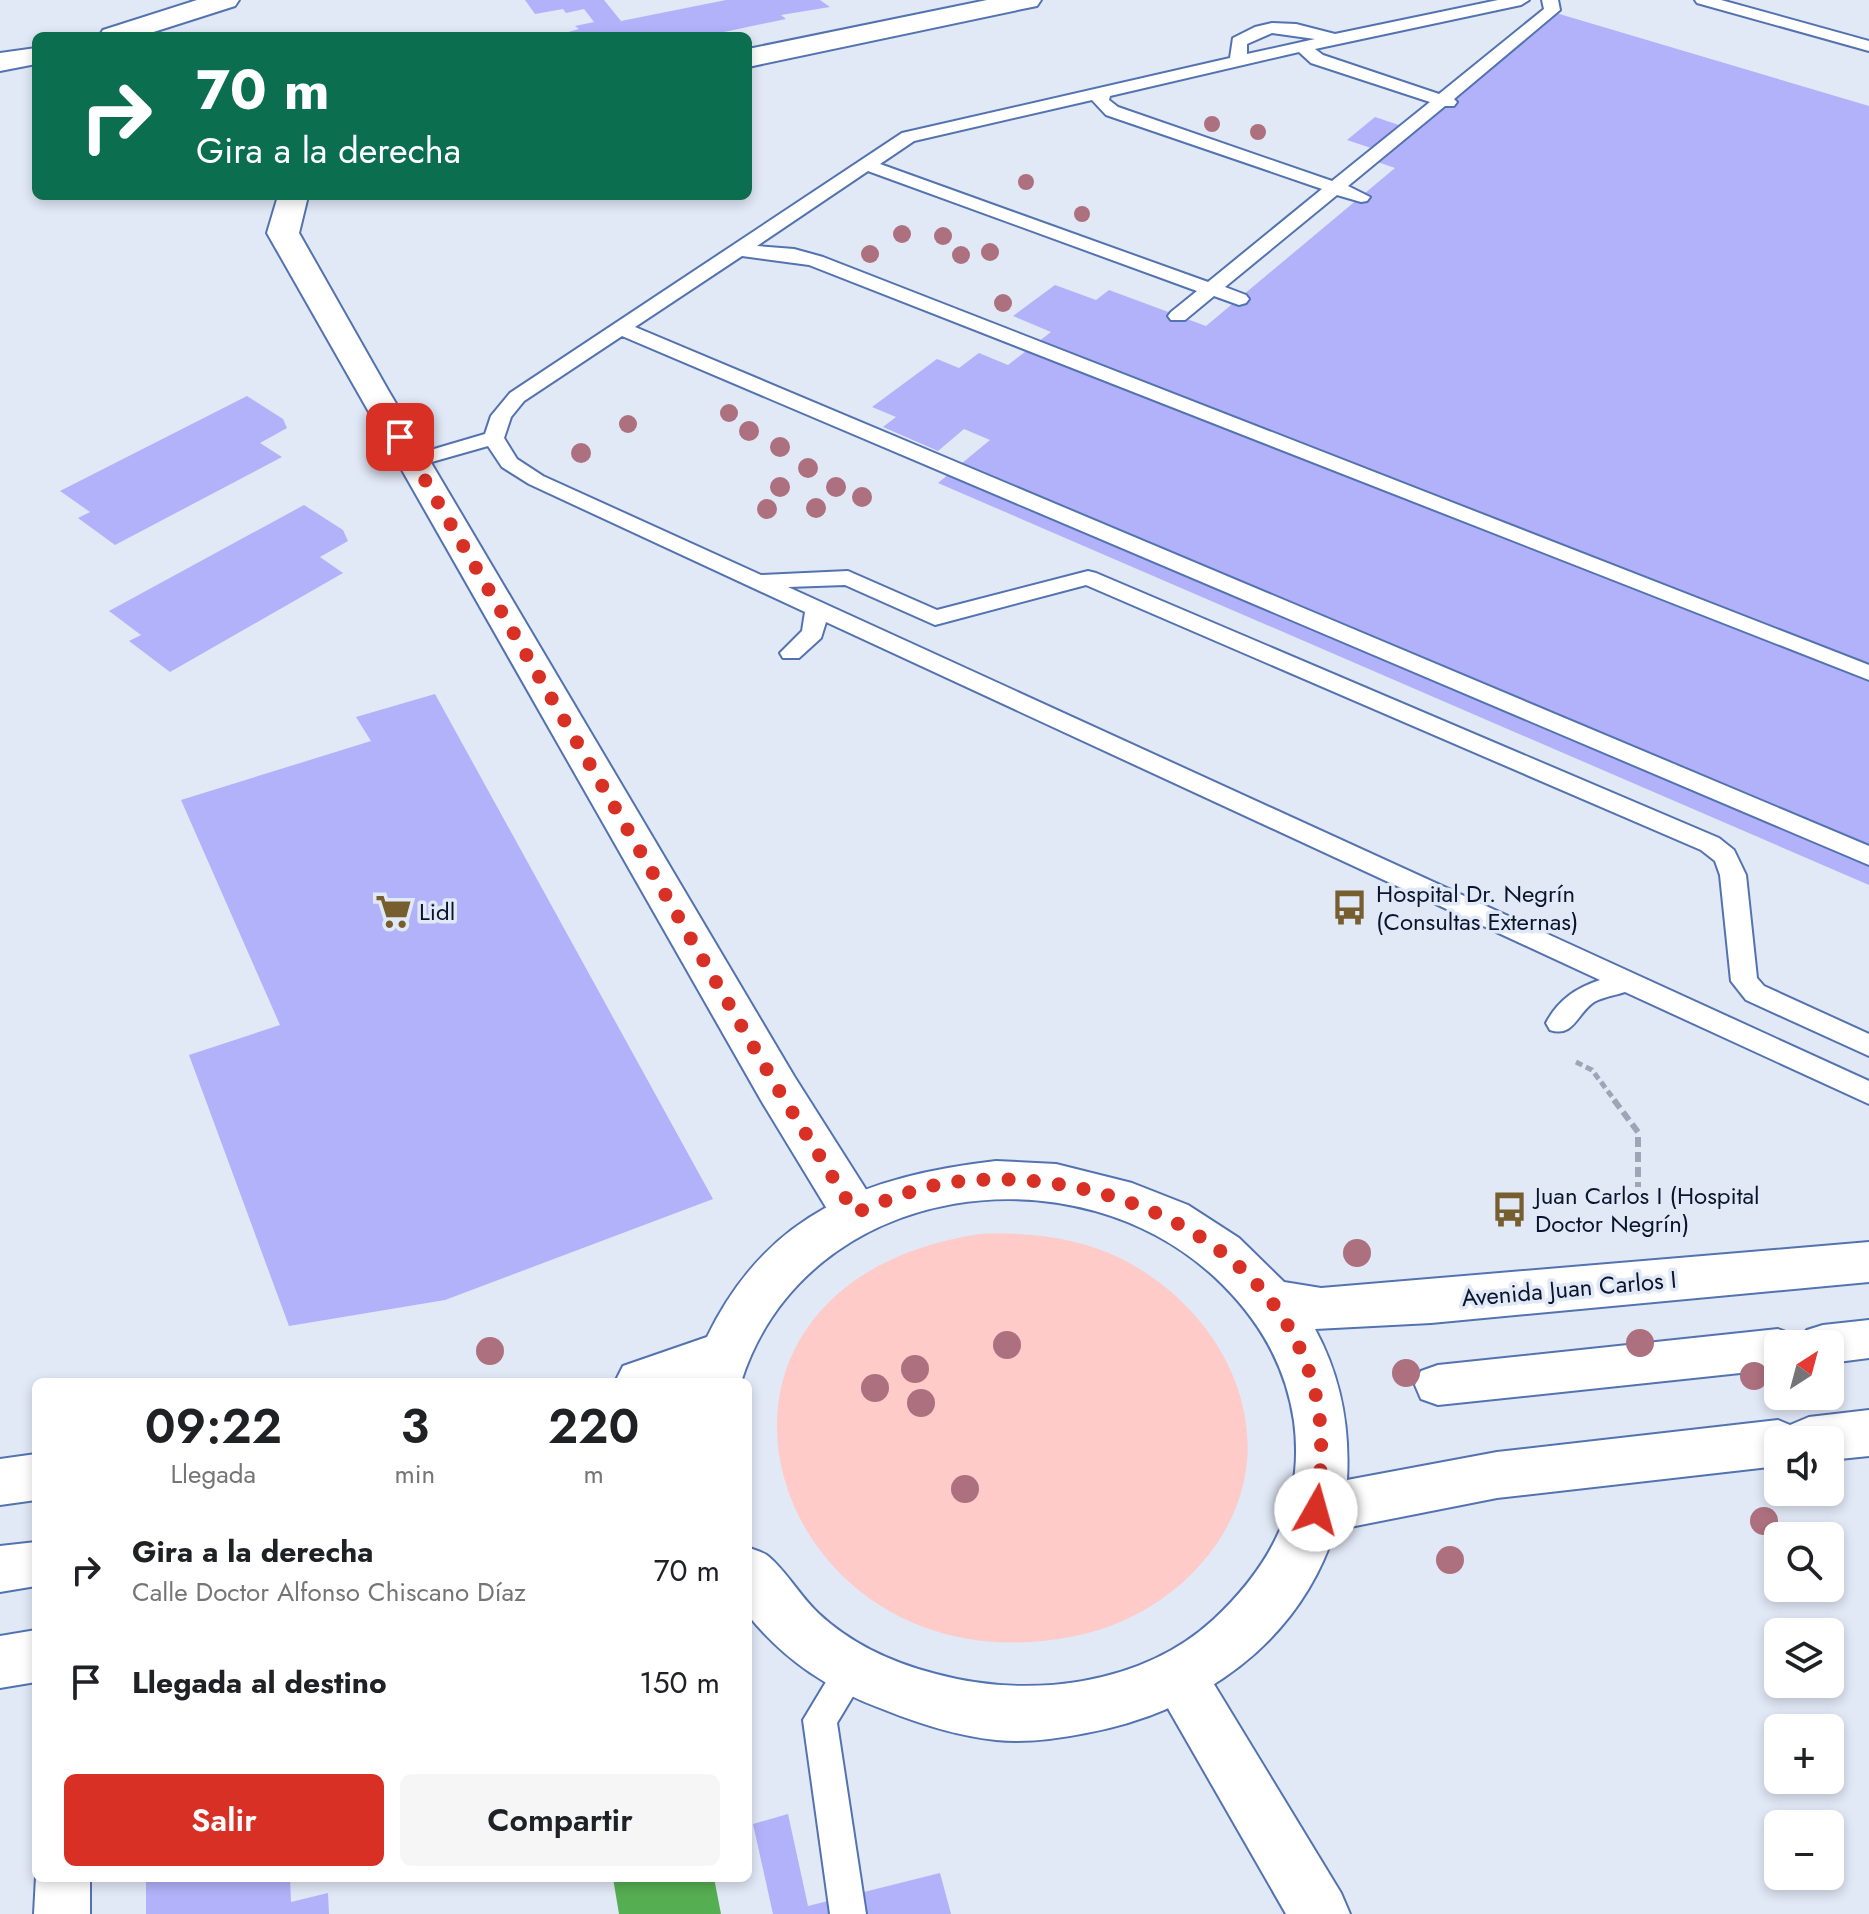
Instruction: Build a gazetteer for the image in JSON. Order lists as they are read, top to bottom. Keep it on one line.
{"streets":{"street":["Avenida Juan Carlos I"]},"places":{"bus stop":["Hospital Dr. Negrín (Consultas Externas)","Juan Carlos I (Hospital Doctor Negrín)"],"supermarket":["Lidl"]},"north":"top right","page":{"turn":["70 m","Gira a la derecha"],"map_buttons":["+","−"],"eta":["09:22","Llegada","3","min","220","m"],"list":[{"name":"Gira a la derecha","note":"Calle Doctor Alfonso Chiscano Díaz","value":"70 m"},{"name":"Llegada al destino","value":"150 m"}],"buttons":["Salir","Compartir"]}}
